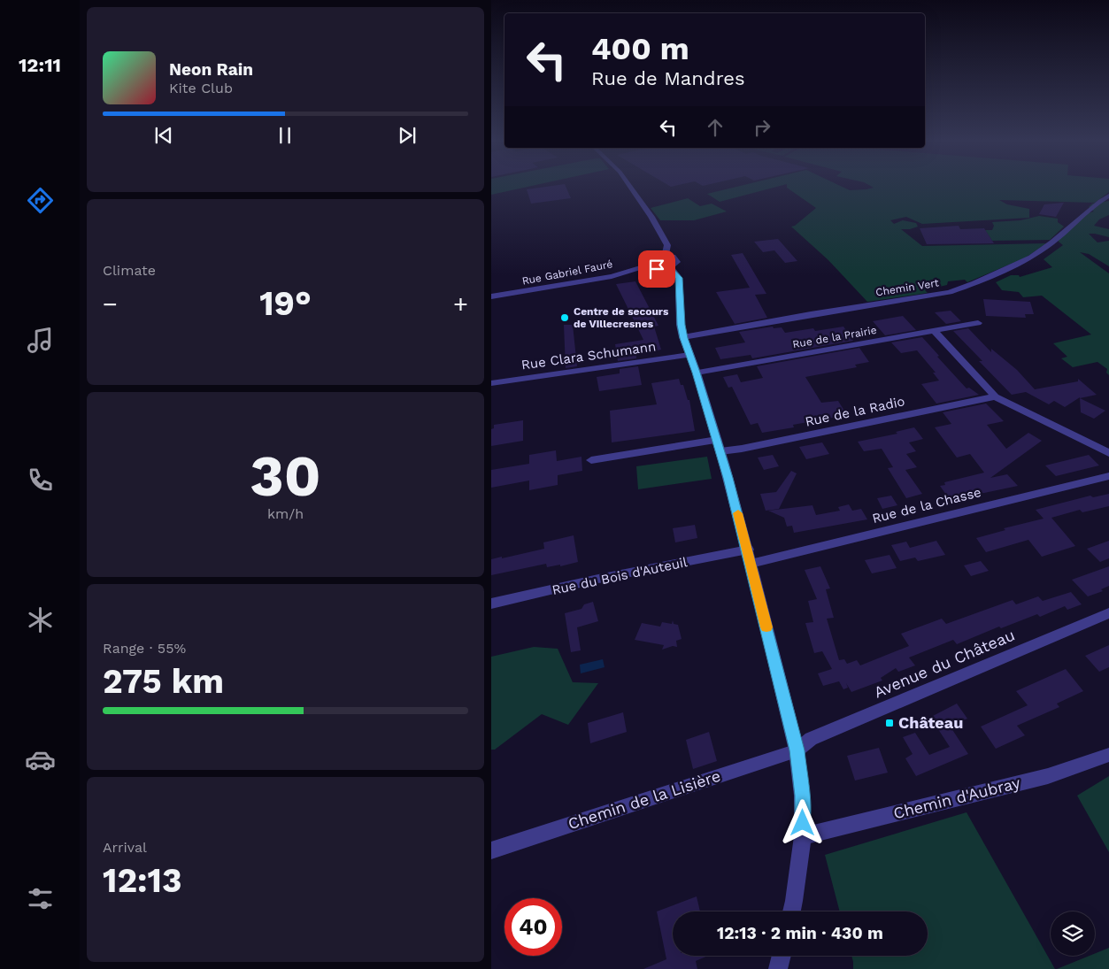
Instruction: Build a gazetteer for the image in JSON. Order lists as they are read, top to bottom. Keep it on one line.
{"streets":{"street":["Rue Gabriel Fauré","Chemin Vert","Rue de la Prairie","Rue Clara Schumann","Rue de la Radio","Rue de la Chasse","Rue du Bois d'Auteuil","Avenue du Château","Chemin d'Aubray","Chemin de la Lisière"]},"crossings":[["Rue de la Chasse","Rue du Bois d'Auteuil"],["Avenue du Château","Chemin de la Lisière"]],"places":{"other":["Centre de secours de Villecresnes"],"transit":["Château"]},"page":{"tabs":"12:11","turn":["400 m","Rue de Mandres"],"song":["Neon Rain","Kite Club"],"tile":["Climate",["30","km/h"],["Range · 55%","275 km"],["Arrival","12:13"]],"heat":["−","19°","+"],"limit":"40","trip":"12:13 · 2 min · 430 m"}}
